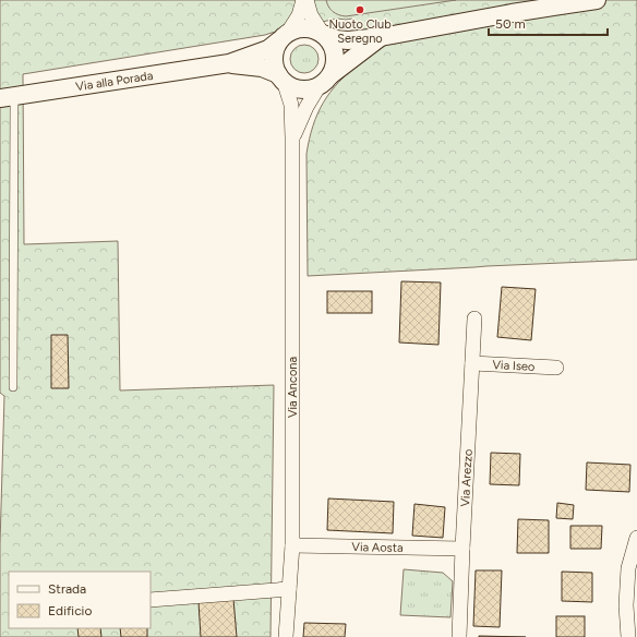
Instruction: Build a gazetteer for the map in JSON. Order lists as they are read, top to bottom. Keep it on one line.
{"streets":{"street":["Via alla Porada","Via Iseo","Via Ancona","Via Arezzo","Via Aosta"]},"crossings":[["Via alla Porada","Via Ancona"],["Via Iseo","Via Arezzo"],["Via Ancona","Via Aosta"],["Via Arezzo","Via Aosta"]],"places":["Nuoto Club Seregno"],"legend":["Strada","Edificio"],"scale_bar":"50 m"}
